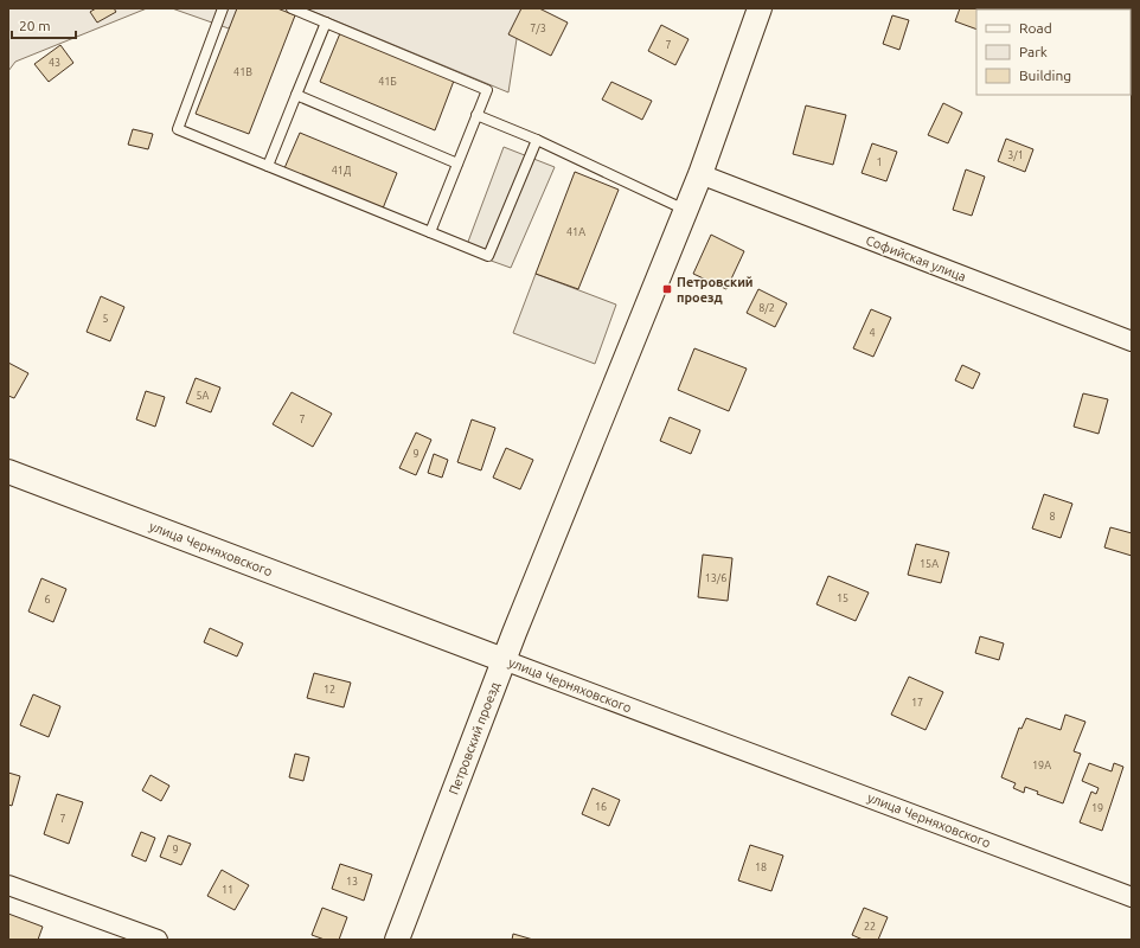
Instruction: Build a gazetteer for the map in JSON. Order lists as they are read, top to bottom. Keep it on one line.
{"streets":{"street":["Софийская улица","улица Черняховского","Петровский проезд"]},"crossings":[["Софийская улица","Петровский проезд"],["улица Черняховского","Петровский проезд"]],"places":{"transit":["Петровский проезд"]},"house_numbers":["7/3","7","43","41В","41Б","3/1","1","41Д","41А","8/2","5","4","5А","7","9","8","15А","13/6","15","6","12","17","19А","16","19","7","9","18","13","11","22"],"legend":["Road","Park","Building"],"scale_bar":"20 m"}
